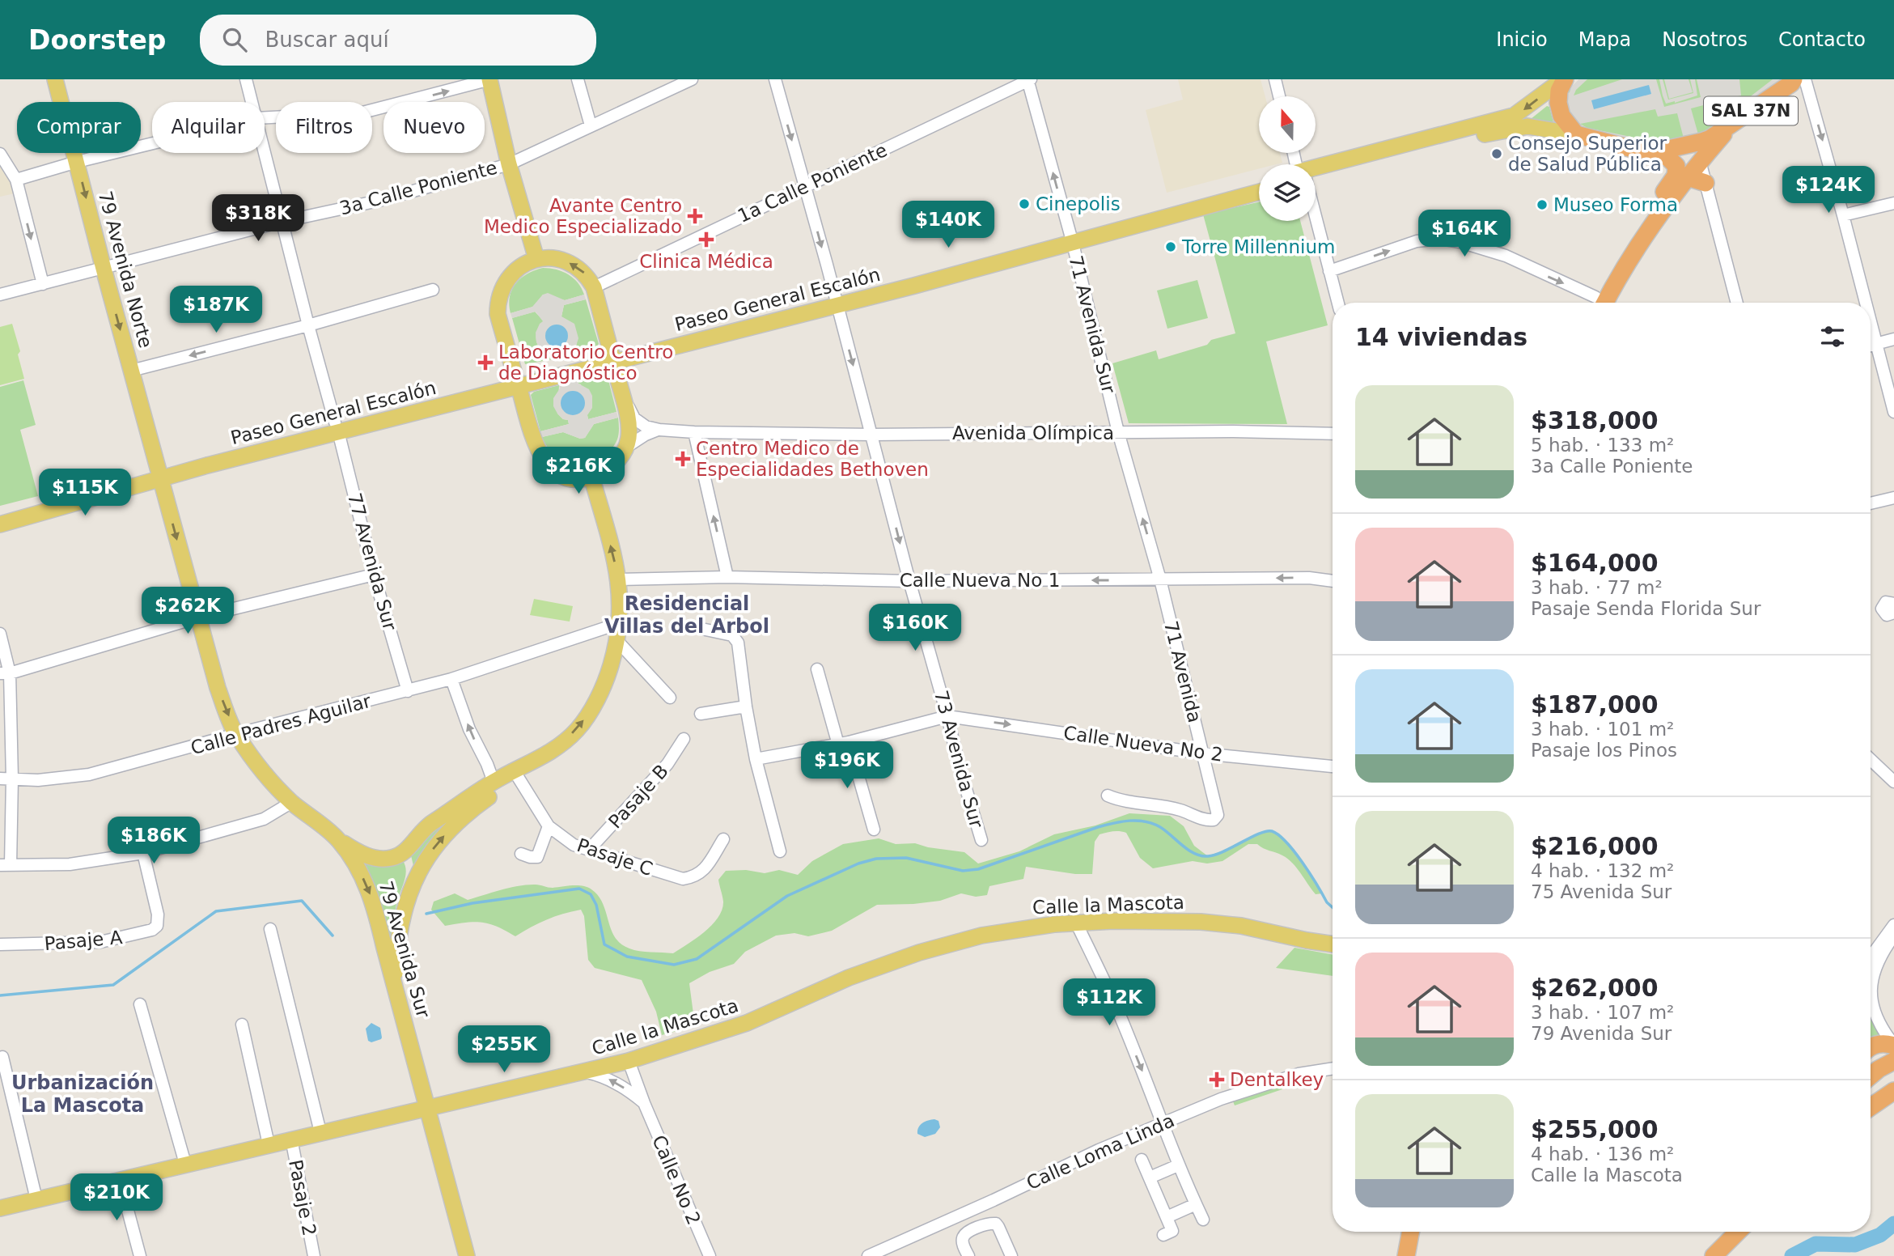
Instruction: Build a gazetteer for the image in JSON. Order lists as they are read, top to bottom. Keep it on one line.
{"streets":{"highway":["SAL 37N"],"main road":["79 Avenida Norte","Paseo General Escalón","Calle la Mascota","79 Avenida Sur"],"street":["1a Calle Poniente","3a Calle Poniente","71 Avenida Sur","Avenida Olímpica","77 Avenida Sur","Calle Nueva No 1","71 Avenida","Calle Padres Aguilar","Calle Nueva No 2","73 Avenida Sur","Pasaje B","Pasaje C","Pasaje A","Calle Loma Linda","Calle No 2","Pasaje 2"]},"crossings":[["1a Calle Poniente","Paseo General Escalón"],["1a Calle Poniente","71 Avenida Sur"],["1a Calle Poniente","73 Avenida Sur"],["3a Calle Poniente","79 Avenida Norte"],["3a Calle Poniente","77 Avenida Sur"],["79 Avenida Norte","Paseo General Escalón"],["79 Avenida Norte","79 Avenida Sur"],["Paseo General Escalón","71 Avenida Sur"],["Paseo General Escalón","Avenida Olímpica"],["Paseo General Escalón","77 Avenida Sur"],["Paseo General Escalón","73 Avenida Sur"],["Paseo General Escalón","79 Avenida Sur"],["71 Avenida Sur","Avenida Olímpica"],["71 Avenida Sur","Calle Nueva No 1"],["71 Avenida Sur","71 Avenida"],["Avenida Olímpica","73 Avenida Sur"],["77 Avenida Sur","Calle Padres Aguilar"],["Calle Nueva No 1","71 Avenida"],["Calle Nueva No 1","73 Avenida Sur"],["71 Avenida","Calle Nueva No 2"],["Calle Padres Aguilar","79 Avenida Sur"],["Calle Nueva No 2","73 Avenida Sur"],["Pasaje B","Pasaje C"],["Calle la Mascota","79 Avenida Sur"],["Calle la Mascota","Calle No 2"],["Calle la Mascota","Pasaje 2"]],"one_way":["79 Avenida Norte","71 Avenida Sur","Calle Nueva No 1","Calle Nueva No 2","73 Avenida Sur","79 Avenida Sur"],"districts":["Residencial Villas del Arbol","Urbanización La Mascota"],"places":{"other":["Consejo Superior de Salud Pública","Cinepolis","Museo Forma","Torre Millennium"],"health":["Avante Centro Medico Especializado","Clinica Médica","Laboratorio Centro de Diagnóstico","Centro Medico de Especialidades Bethoven","Dentalkey"]},"north":"top","page":{"header":"Doorstep","search":"Buscar aquí","nav":["Inicio","Mapa","Nosotros","Contacto"],"chip":["Comprar","Alquilar","Filtros","Nuevo"],"price":["$124K","$318K","$140K","$164K","$187K","$216K","$115K","$262K","$160K","$196K","$186K","$112K","$255K","$210K"],"heading":"14 viviendas","list":[{"name":"$318,000","note":"5 hab. · 133 m² · 3a Calle Poniente"},{"name":"$164,000","note":"3 hab. · 77 m² · Pasaje Senda Florida Sur"},{"name":"$187,000","note":"3 hab. · 101 m² · Pasaje los Pinos"},{"name":"$216,000","note":"4 hab. · 132 m² · 75 Avenida Sur"},{"name":"$262,000","note":"3 hab. · 107 m² · 79 Avenida Sur"},{"name":"$255,000","note":"4 hab. · 136 m² · Calle la Mascota"}]}}
